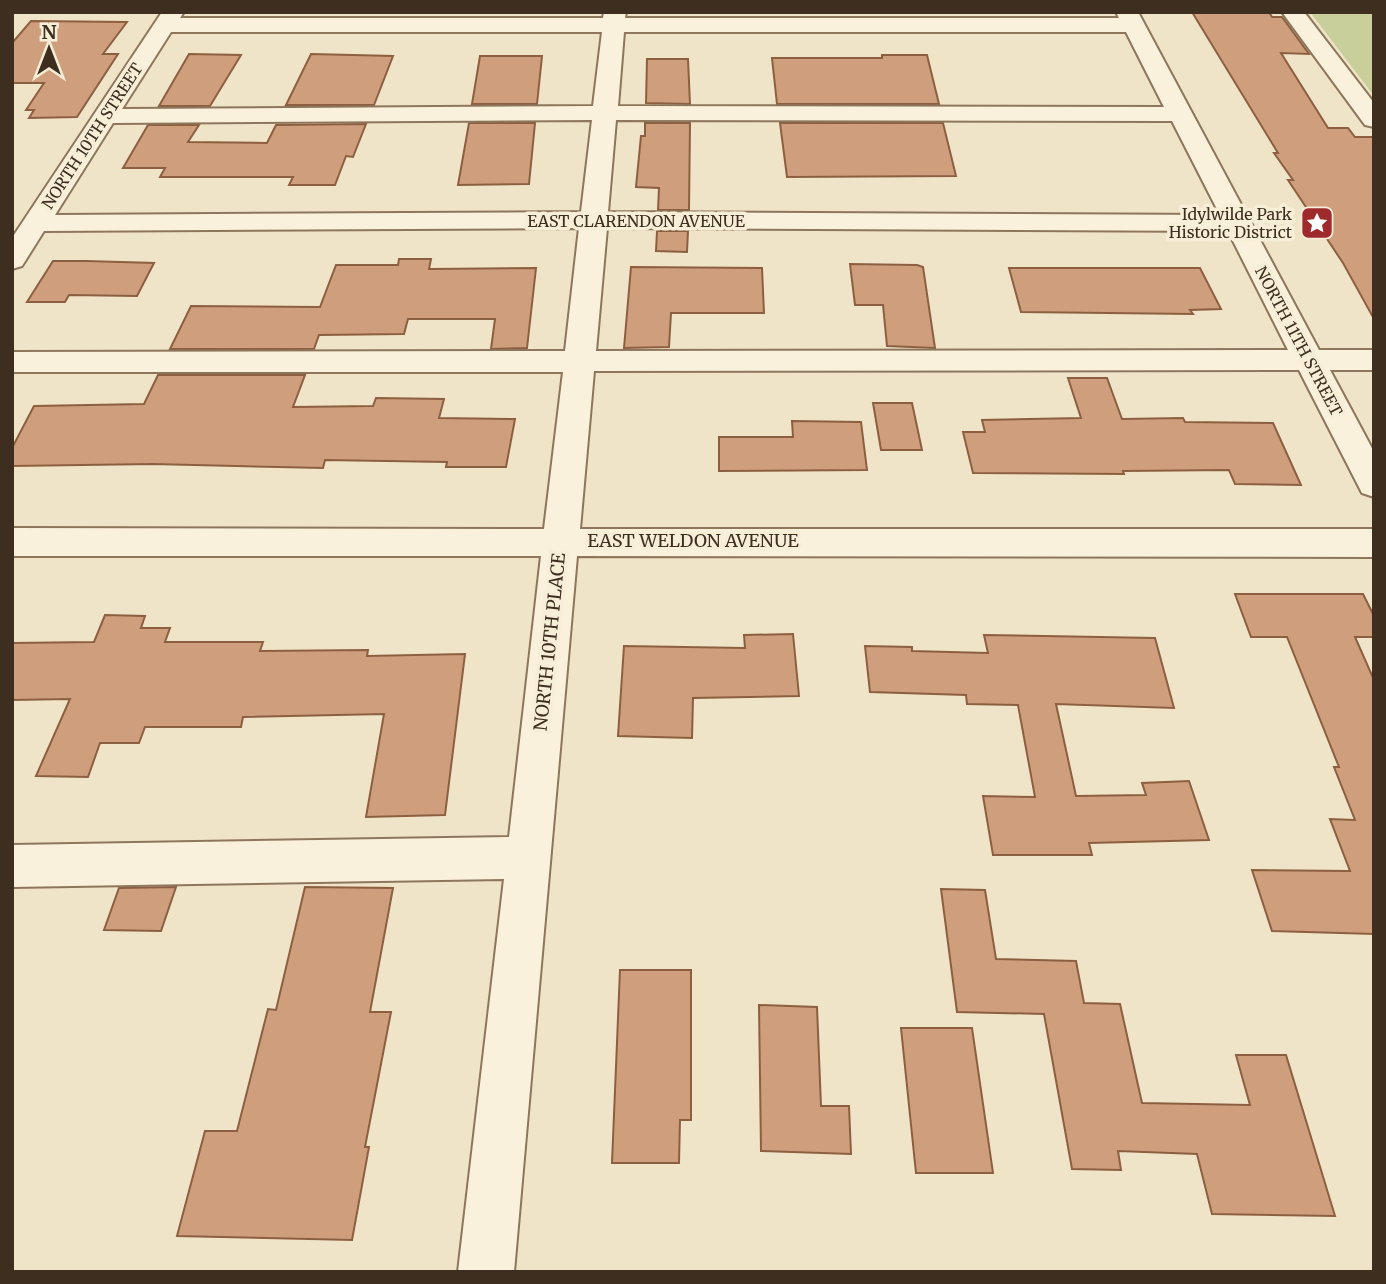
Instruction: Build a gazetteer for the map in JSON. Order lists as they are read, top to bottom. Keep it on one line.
{"streets":{"street":["NORTH 10TH STREET","EAST CLARENDON AVENUE","NORTH 11TH STREET","EAST WELDON AVENUE","NORTH 10TH PLACE"]},"crossings":[["NORTH 10TH STREET","EAST CLARENDON AVENUE"],["EAST CLARENDON AVENUE","NORTH 11TH STREET"],["EAST CLARENDON AVENUE","NORTH 10TH PLACE"],["EAST WELDON AVENUE","NORTH 10TH PLACE"]],"places":{"place":["Idylwilde Park Historic District"]},"north":"top"}
